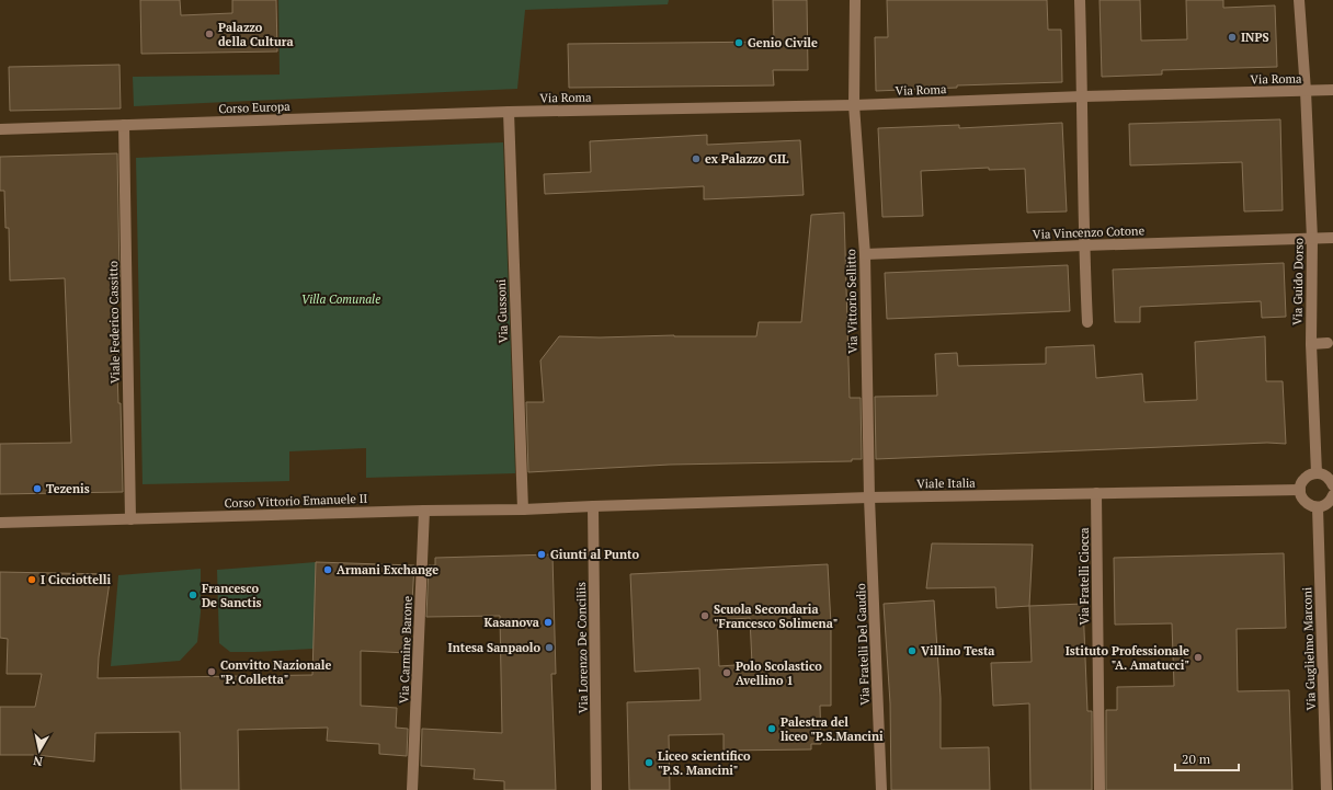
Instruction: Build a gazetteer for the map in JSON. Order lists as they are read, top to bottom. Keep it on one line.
{"streets":{"street":["Via Roma","Corso Europa","Via Vincenzo Cotone","Via Guido Dorso","Via Vittorio Sellitto","Via Gussoni","Viale Federico Cassitto","Viale Italia","Corso Vittorio Emanuele II","Via Fratelli Ciocca","Via Fratelli Del Gaudio","Via Lorenzo De Conciliis","Via Guglielmo Marconi","Via Carmine Barone"]},"crossings":[["Via Roma","Corso Europa"],["Via Roma","Via Guido Dorso"],["Via Roma","Via Vittorio Sellitto"],["Via Roma","Via Gussoni"],["Corso Europa","Via Gussoni"],["Corso Europa","Viale Federico Cassitto"],["Via Vincenzo Cotone","Via Guido Dorso"],["Via Vincenzo Cotone","Via Vittorio Sellitto"],["Via Vittorio Sellitto","Viale Italia"],["Via Vittorio Sellitto","Via Fratelli Del Gaudio"],["Via Gussoni","Corso Vittorio Emanuele II"],["Viale Federico Cassitto","Corso Vittorio Emanuele II"],["Viale Italia","Corso Vittorio Emanuele II"],["Viale Italia","Via Fratelli Ciocca"],["Viale Italia","Via Fratelli Del Gaudio"],["Viale Italia","Via Lorenzo De Conciliis"],["Corso Vittorio Emanuele II","Via Lorenzo De Conciliis"],["Corso Vittorio Emanuele II","Via Carmine Barone"]],"parks":["Villa Comunale"],"places":["Palazzo della Cultura","INPS","Genio Civile","ex Palazzo GIL","Tezenis","Giunti al Punto","Armani Exchange","I Cicciottelli","Francesco De Sanctis","Scuola Secondaria \"Francesco Solimena\"","Kasanova","Intesa Sanpaolo","Villino Testa","Istituto Professionale \"A. Amatucci\"","Convitto Nazionale \"P. Colletta\"","Polo Scolastico Avellino 1","Palestra del liceo \"P.S.Mancini","Liceo scientifico \"P.S. Mancini\""],"scale_bar":"20 m","north":"bottom"}
